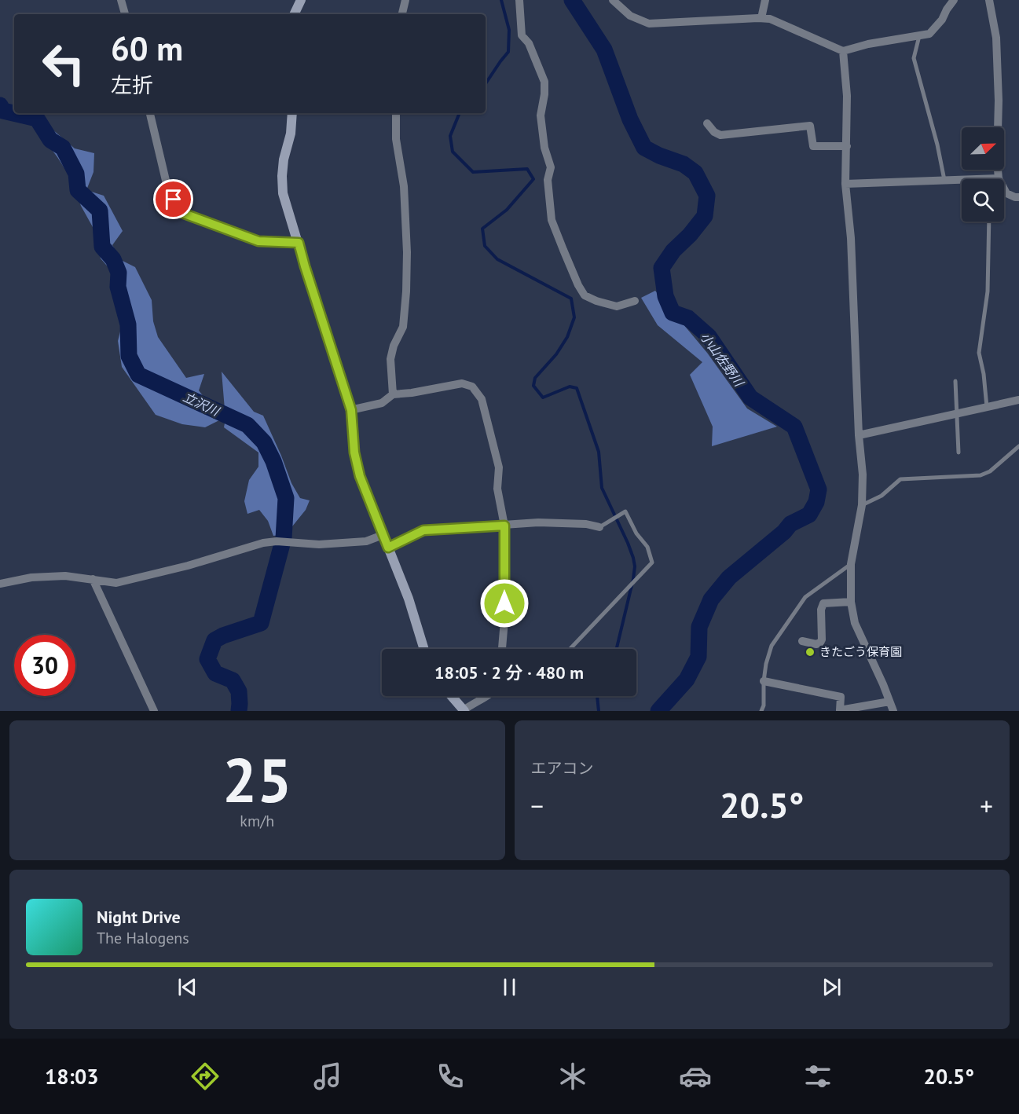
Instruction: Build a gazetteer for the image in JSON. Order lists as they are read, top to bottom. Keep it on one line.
{"water":["小山佐野川","立沢川"],"places":["きたごう保育園"],"north":"top right","page":{"turn":["60 m","左折"],"limit":"30","trip":"18:05 · 2 分 · 480 m","tile":[["25","km/h"],"エアコン"],"heat":["−","20.5°","+"],"song":["Night Drive","The Halogens"],"tabs":["18:03","20.5°"]}}
